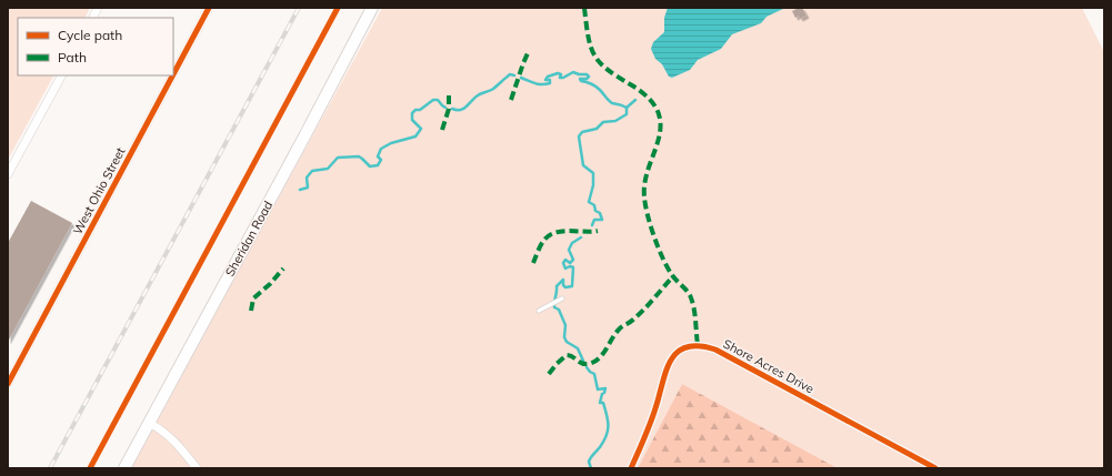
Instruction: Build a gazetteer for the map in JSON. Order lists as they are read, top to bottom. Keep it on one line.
{"streets":{"main road":["Sheridan Road"],"street":["West Ohio Street","Shore Acres Drive"]},"legend":["Cycle path","Path"]}
